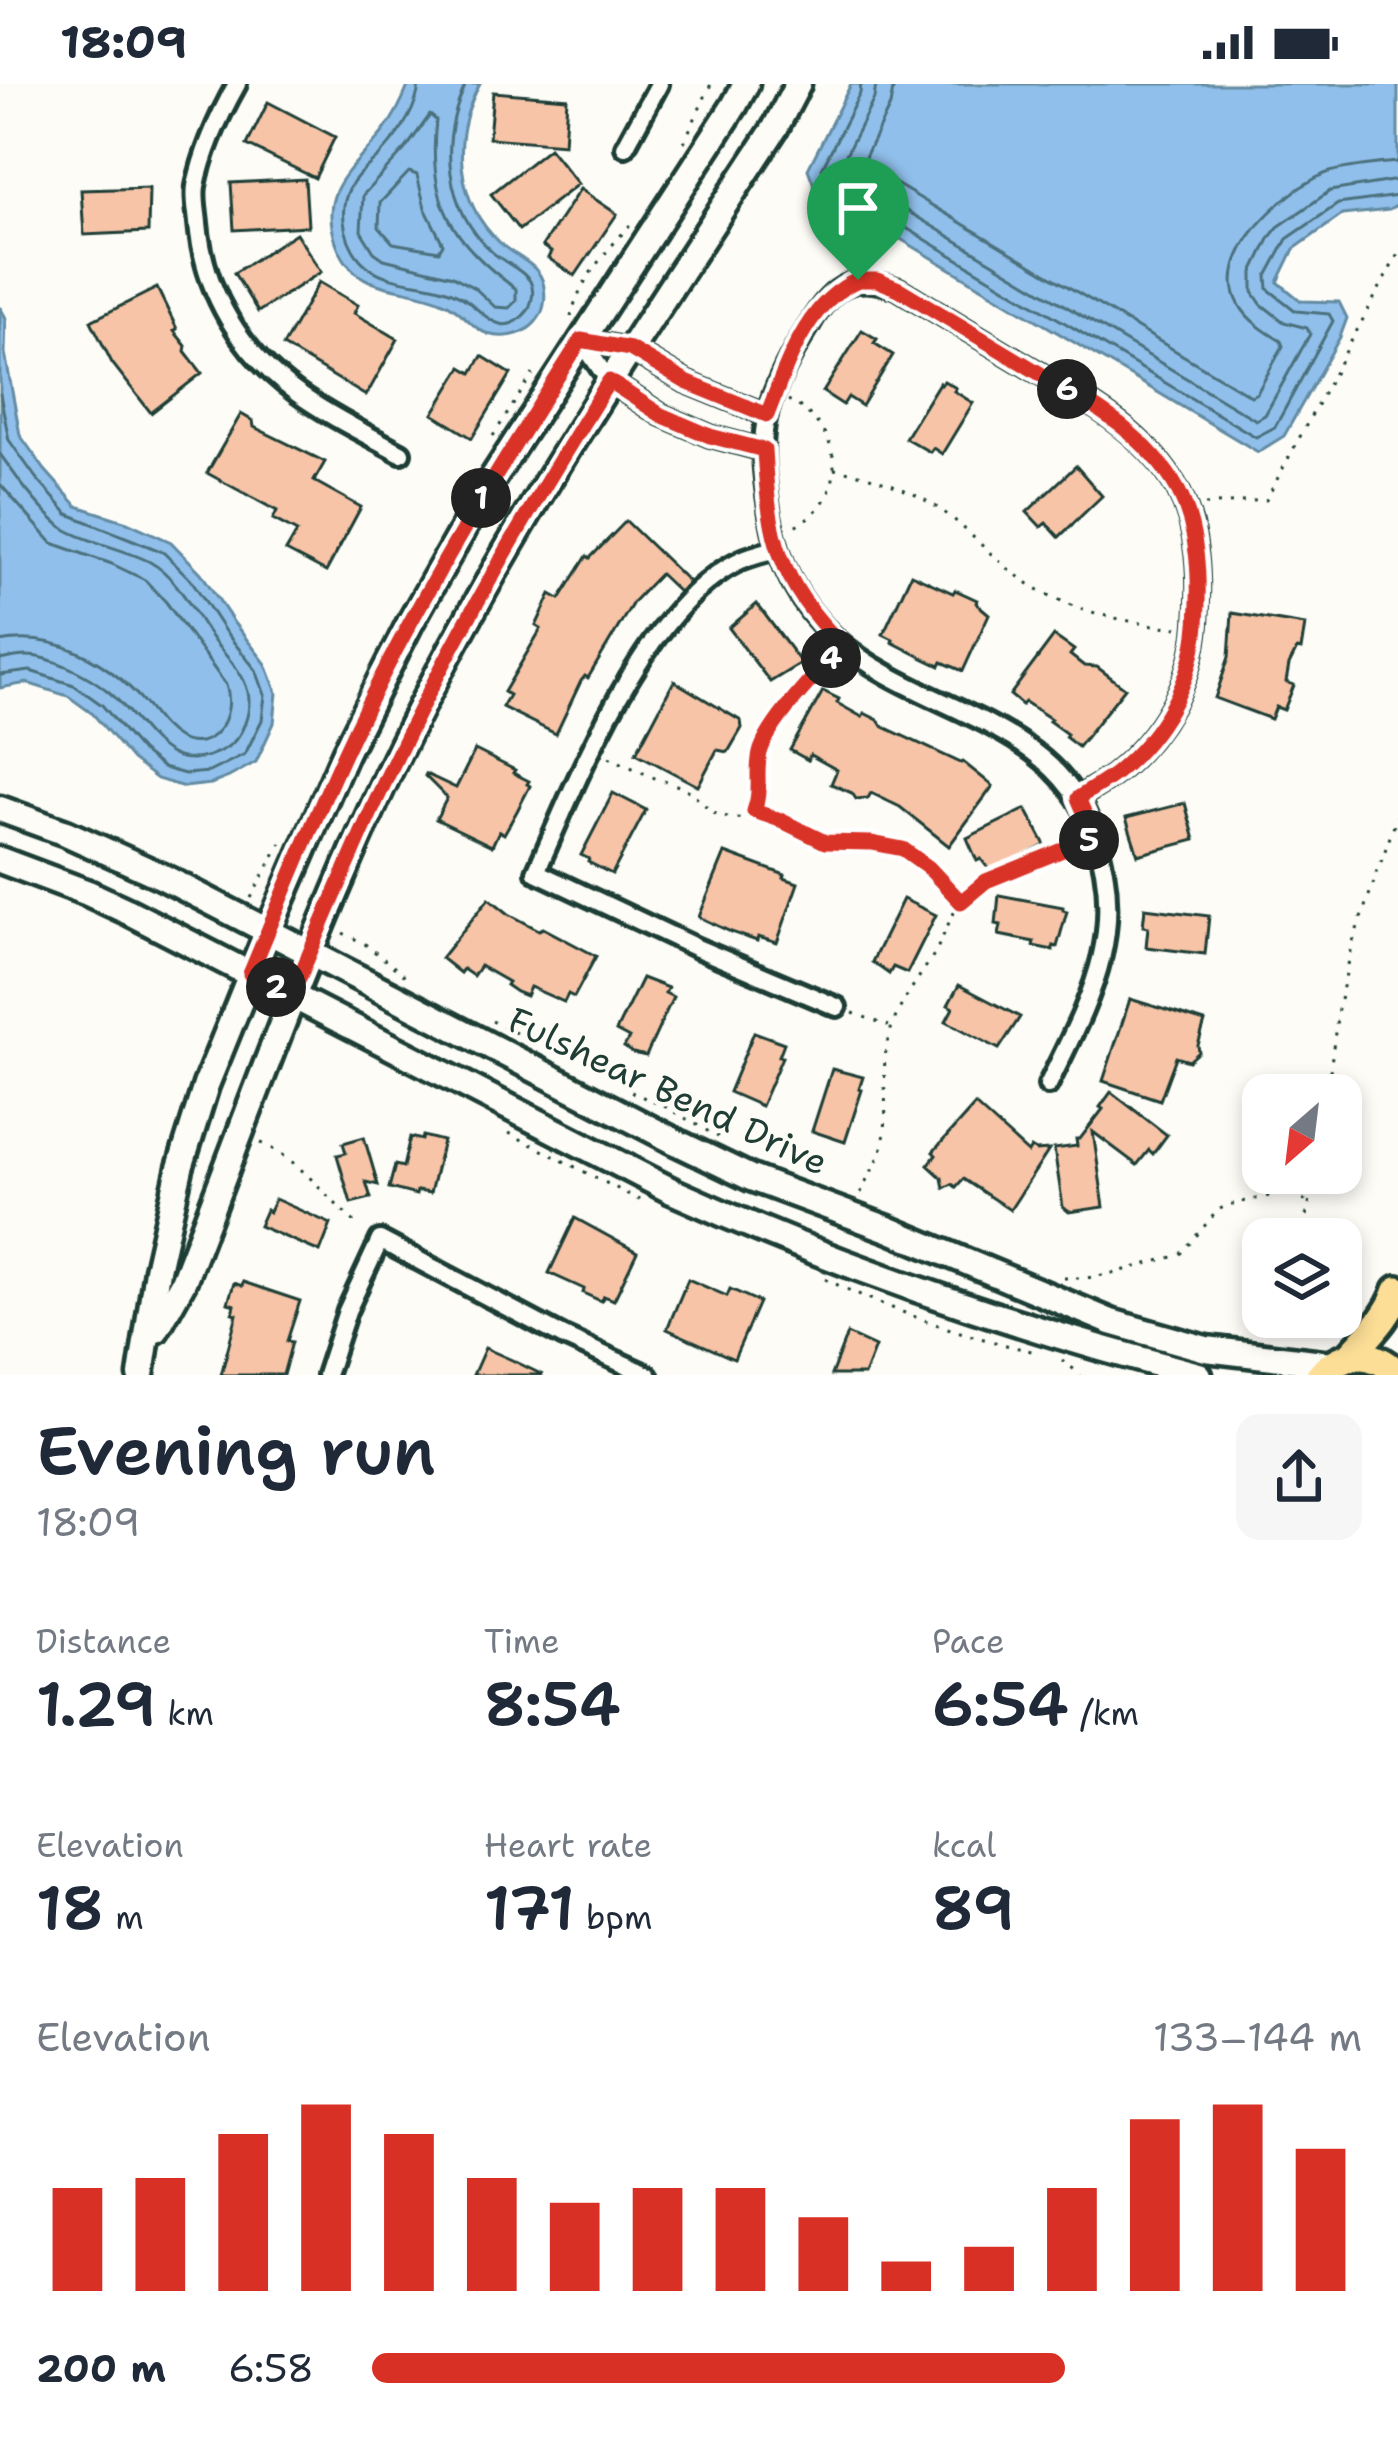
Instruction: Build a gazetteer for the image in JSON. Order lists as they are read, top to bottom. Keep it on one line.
{"streets":{"main road":["Fulshear Bend Drive"]},"north":"bottom left","page":{"status":"18:09","pins":["6","1","4","5","2"],"heading":["Evening run","18:09"],"stats":[["Distance","1.29 km"],["Time","8:54"],["Pace","6:54 /km"],["Elevation","18 m"],["Heart rate","171 bpm"],["kcal","89"]],"chart":["Elevation","133–144 m"],"list":[{"name":"200 m","note":"6:58"}]}}
